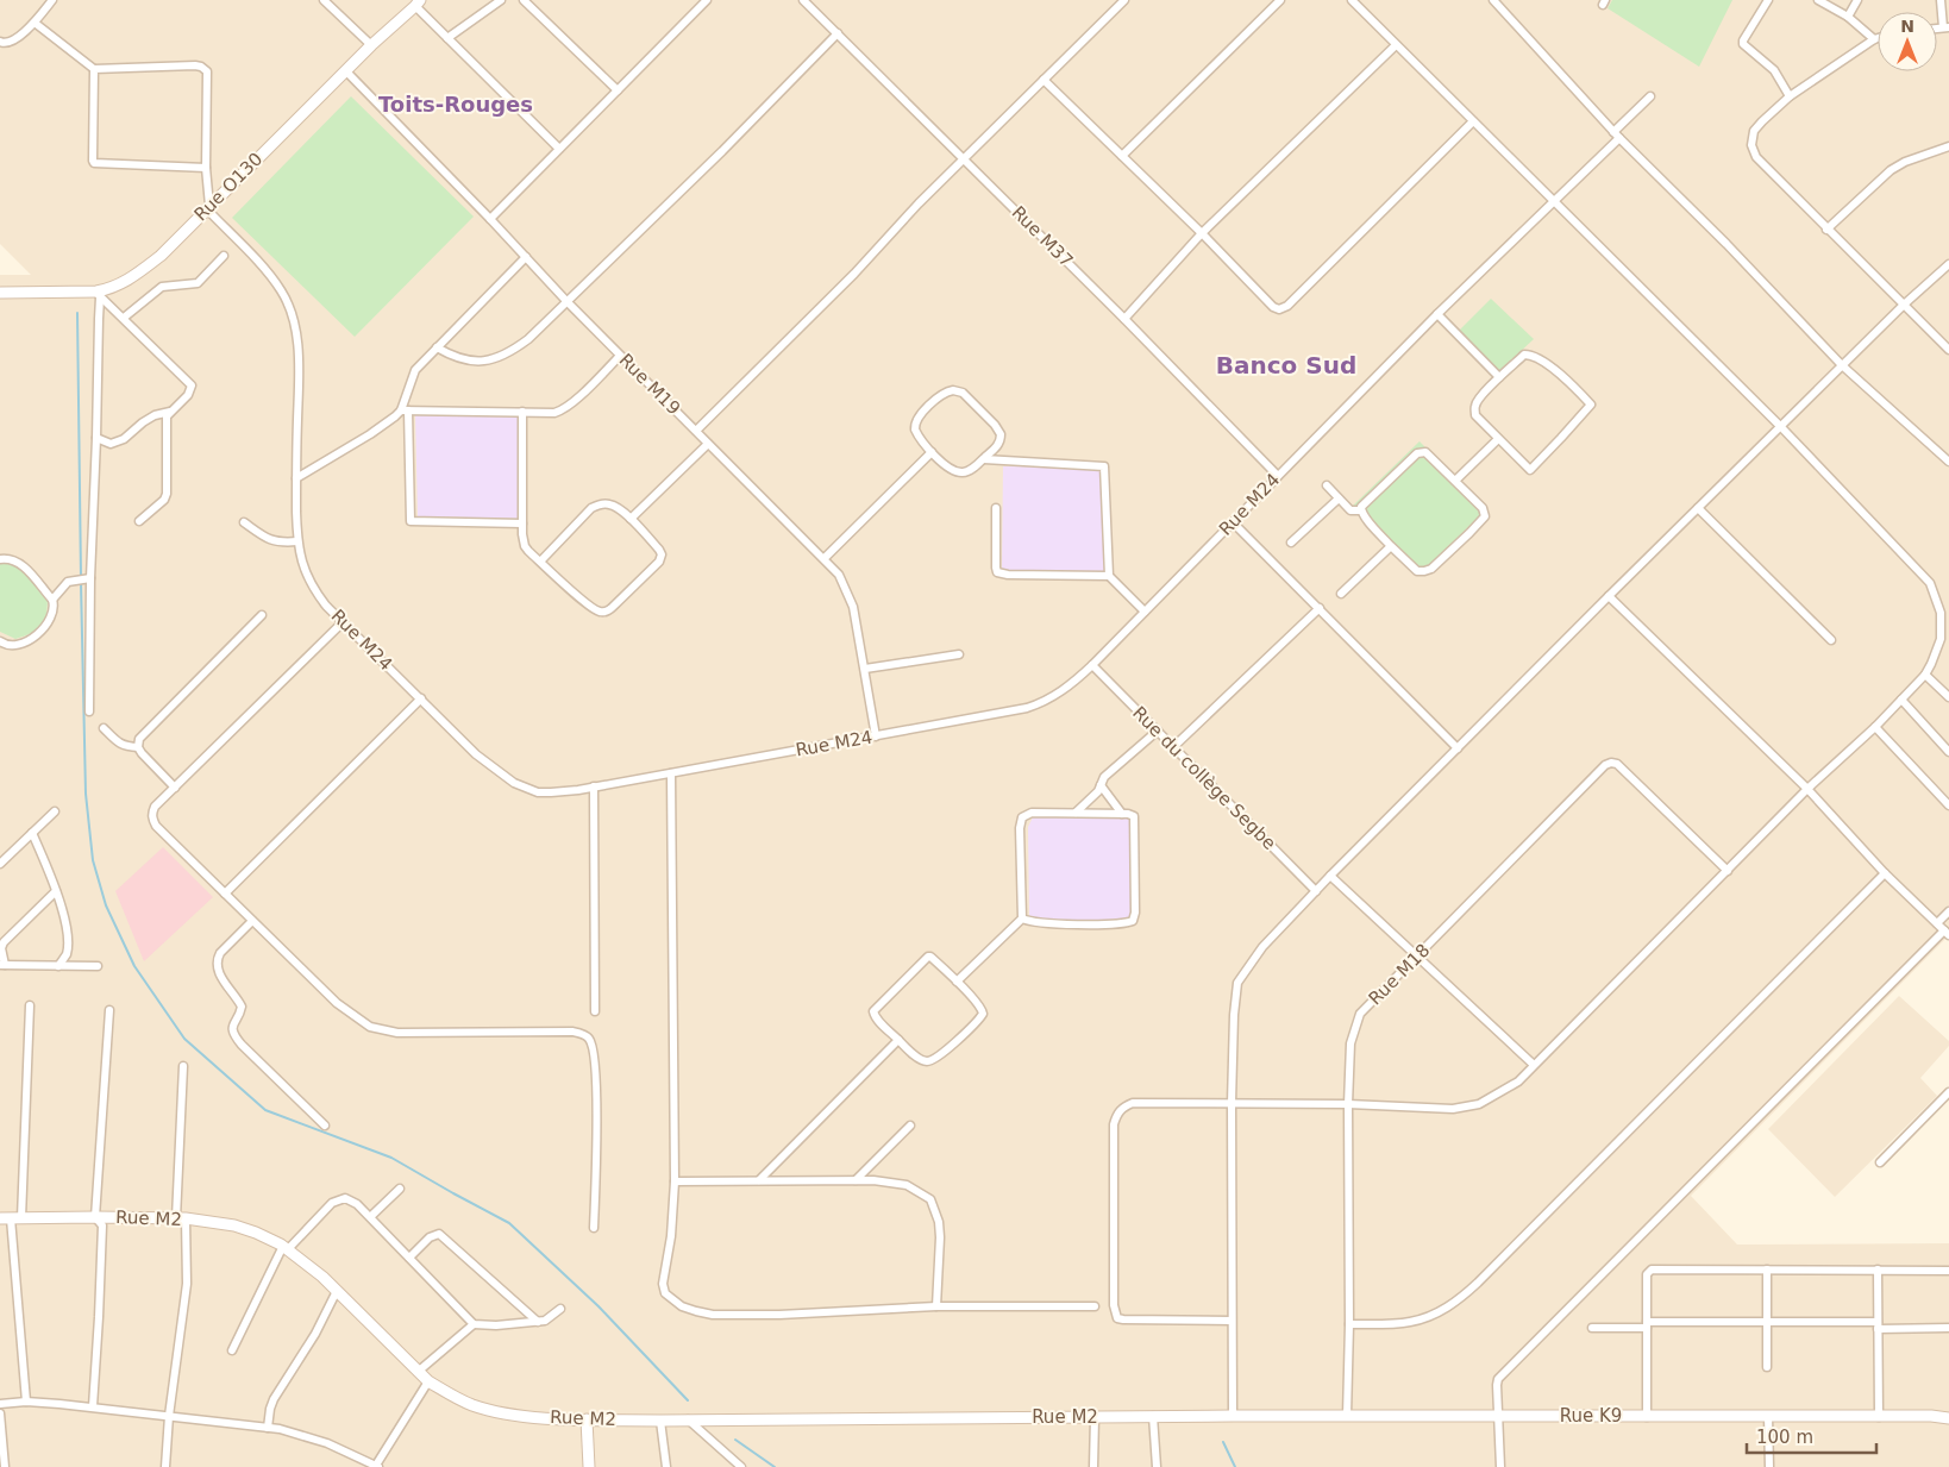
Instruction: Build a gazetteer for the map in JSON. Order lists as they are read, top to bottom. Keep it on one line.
{"streets":{"street":["Rue O130","Rue M37","Rue M19","Rue M24","Rue du collège Segbe","Rue M18","Rue M2","Rue K9"]},"crossings":[["Rue O130","Rue M19"],["Rue O130","Rue M24"],["Rue M37","Rue M24"],["Rue M19","Rue M24"],["Rue M24","Rue du collège Segbe"],["Rue M18","Rue K9"],["Rue M2","Rue K9"]],"districts":["Toits-Rouges","Banco Sud"],"scale_bar":"100 m","north":"top"}
